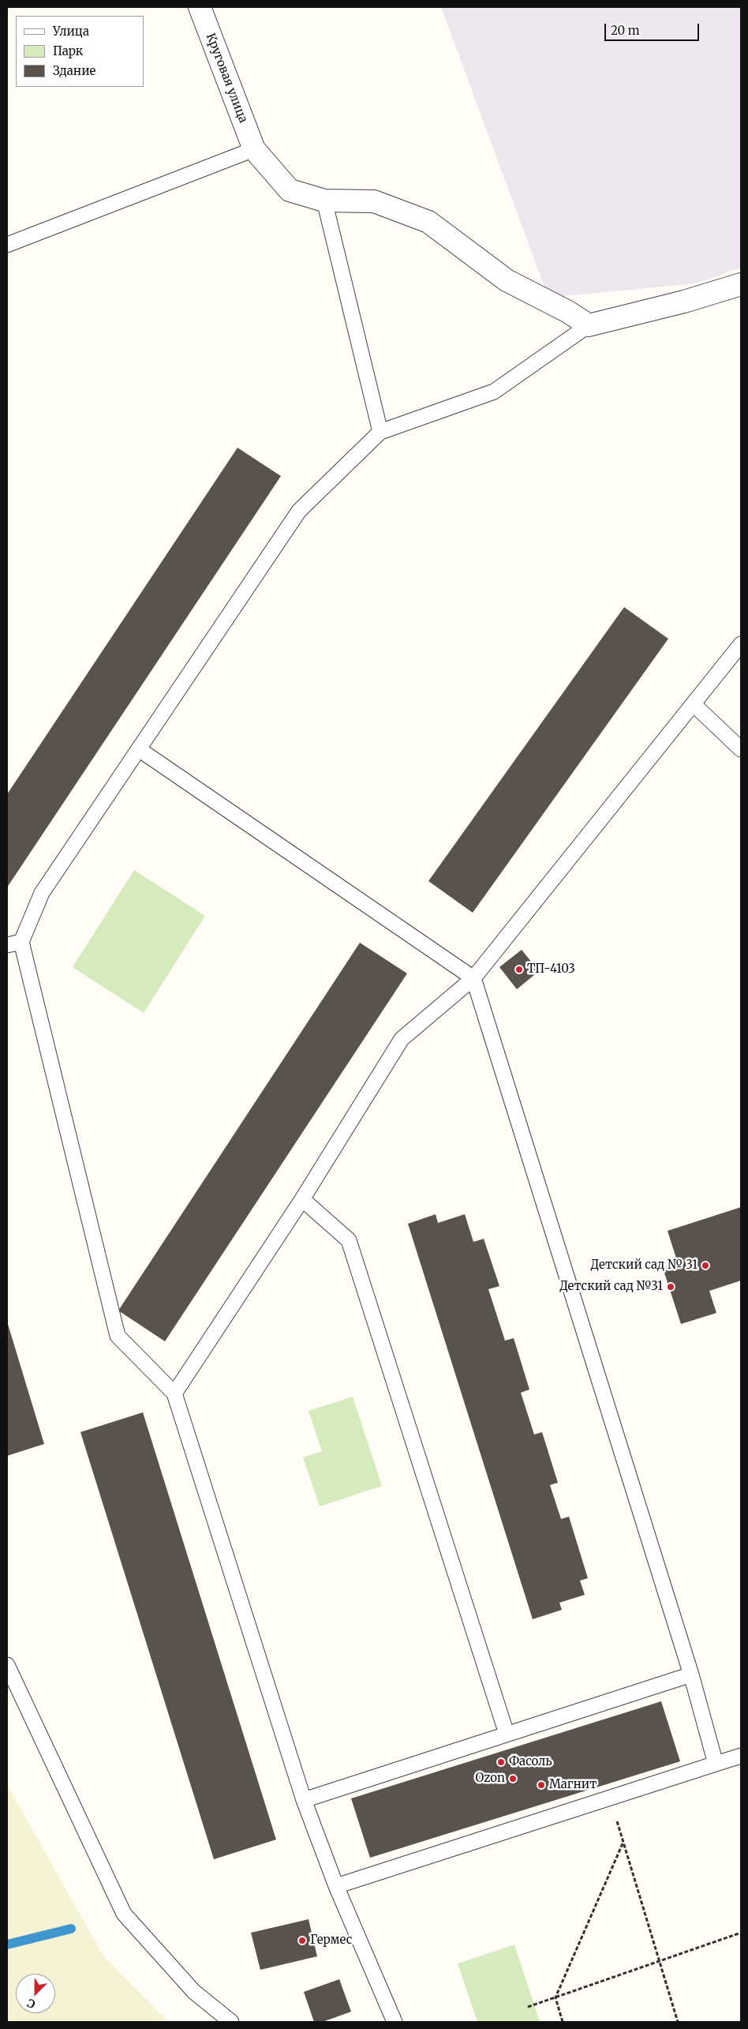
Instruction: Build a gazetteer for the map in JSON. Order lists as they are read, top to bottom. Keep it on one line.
{"streets":{"street":["Круговая улица"]},"places":["ТП-4103","Детский сад № 31","Детский сад №31","Фасоль","Ozon","Магнит","Гермес"],"legend":["Улица","Парк","Здание"],"scale_bar":"20 m","north":"bottom left"}
